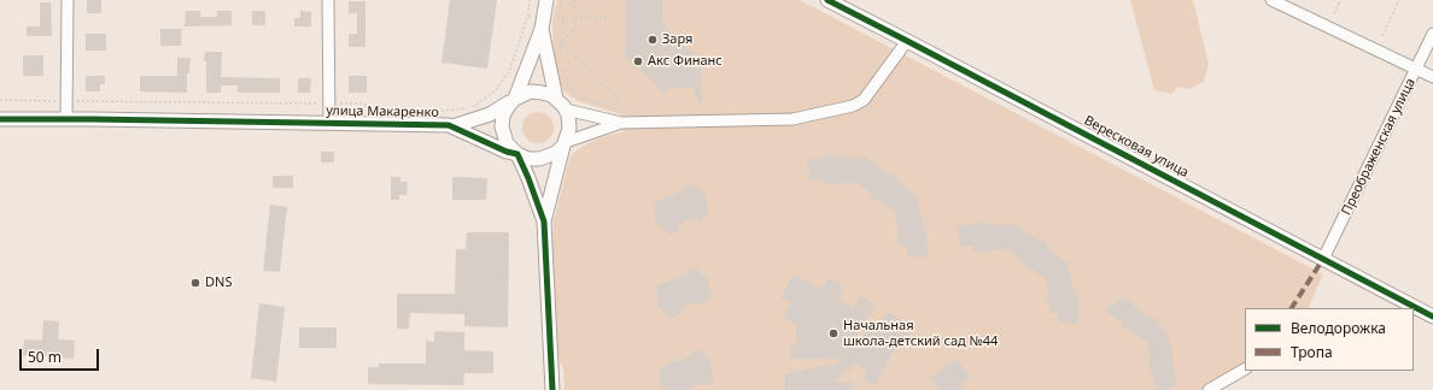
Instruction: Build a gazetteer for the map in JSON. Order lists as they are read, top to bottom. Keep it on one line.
{"streets":{"street":["улица Макаренко","Вересковая улица","Преображенская улица"]},"crossings":[["Вересковая улица","Преображенская улица"]],"places":["Заря","Акс Финанс","DNS","Начальная школа-детский сад №44"],"legend":["Велодорожка","Тропа"],"scale_bar":"50 m"}
